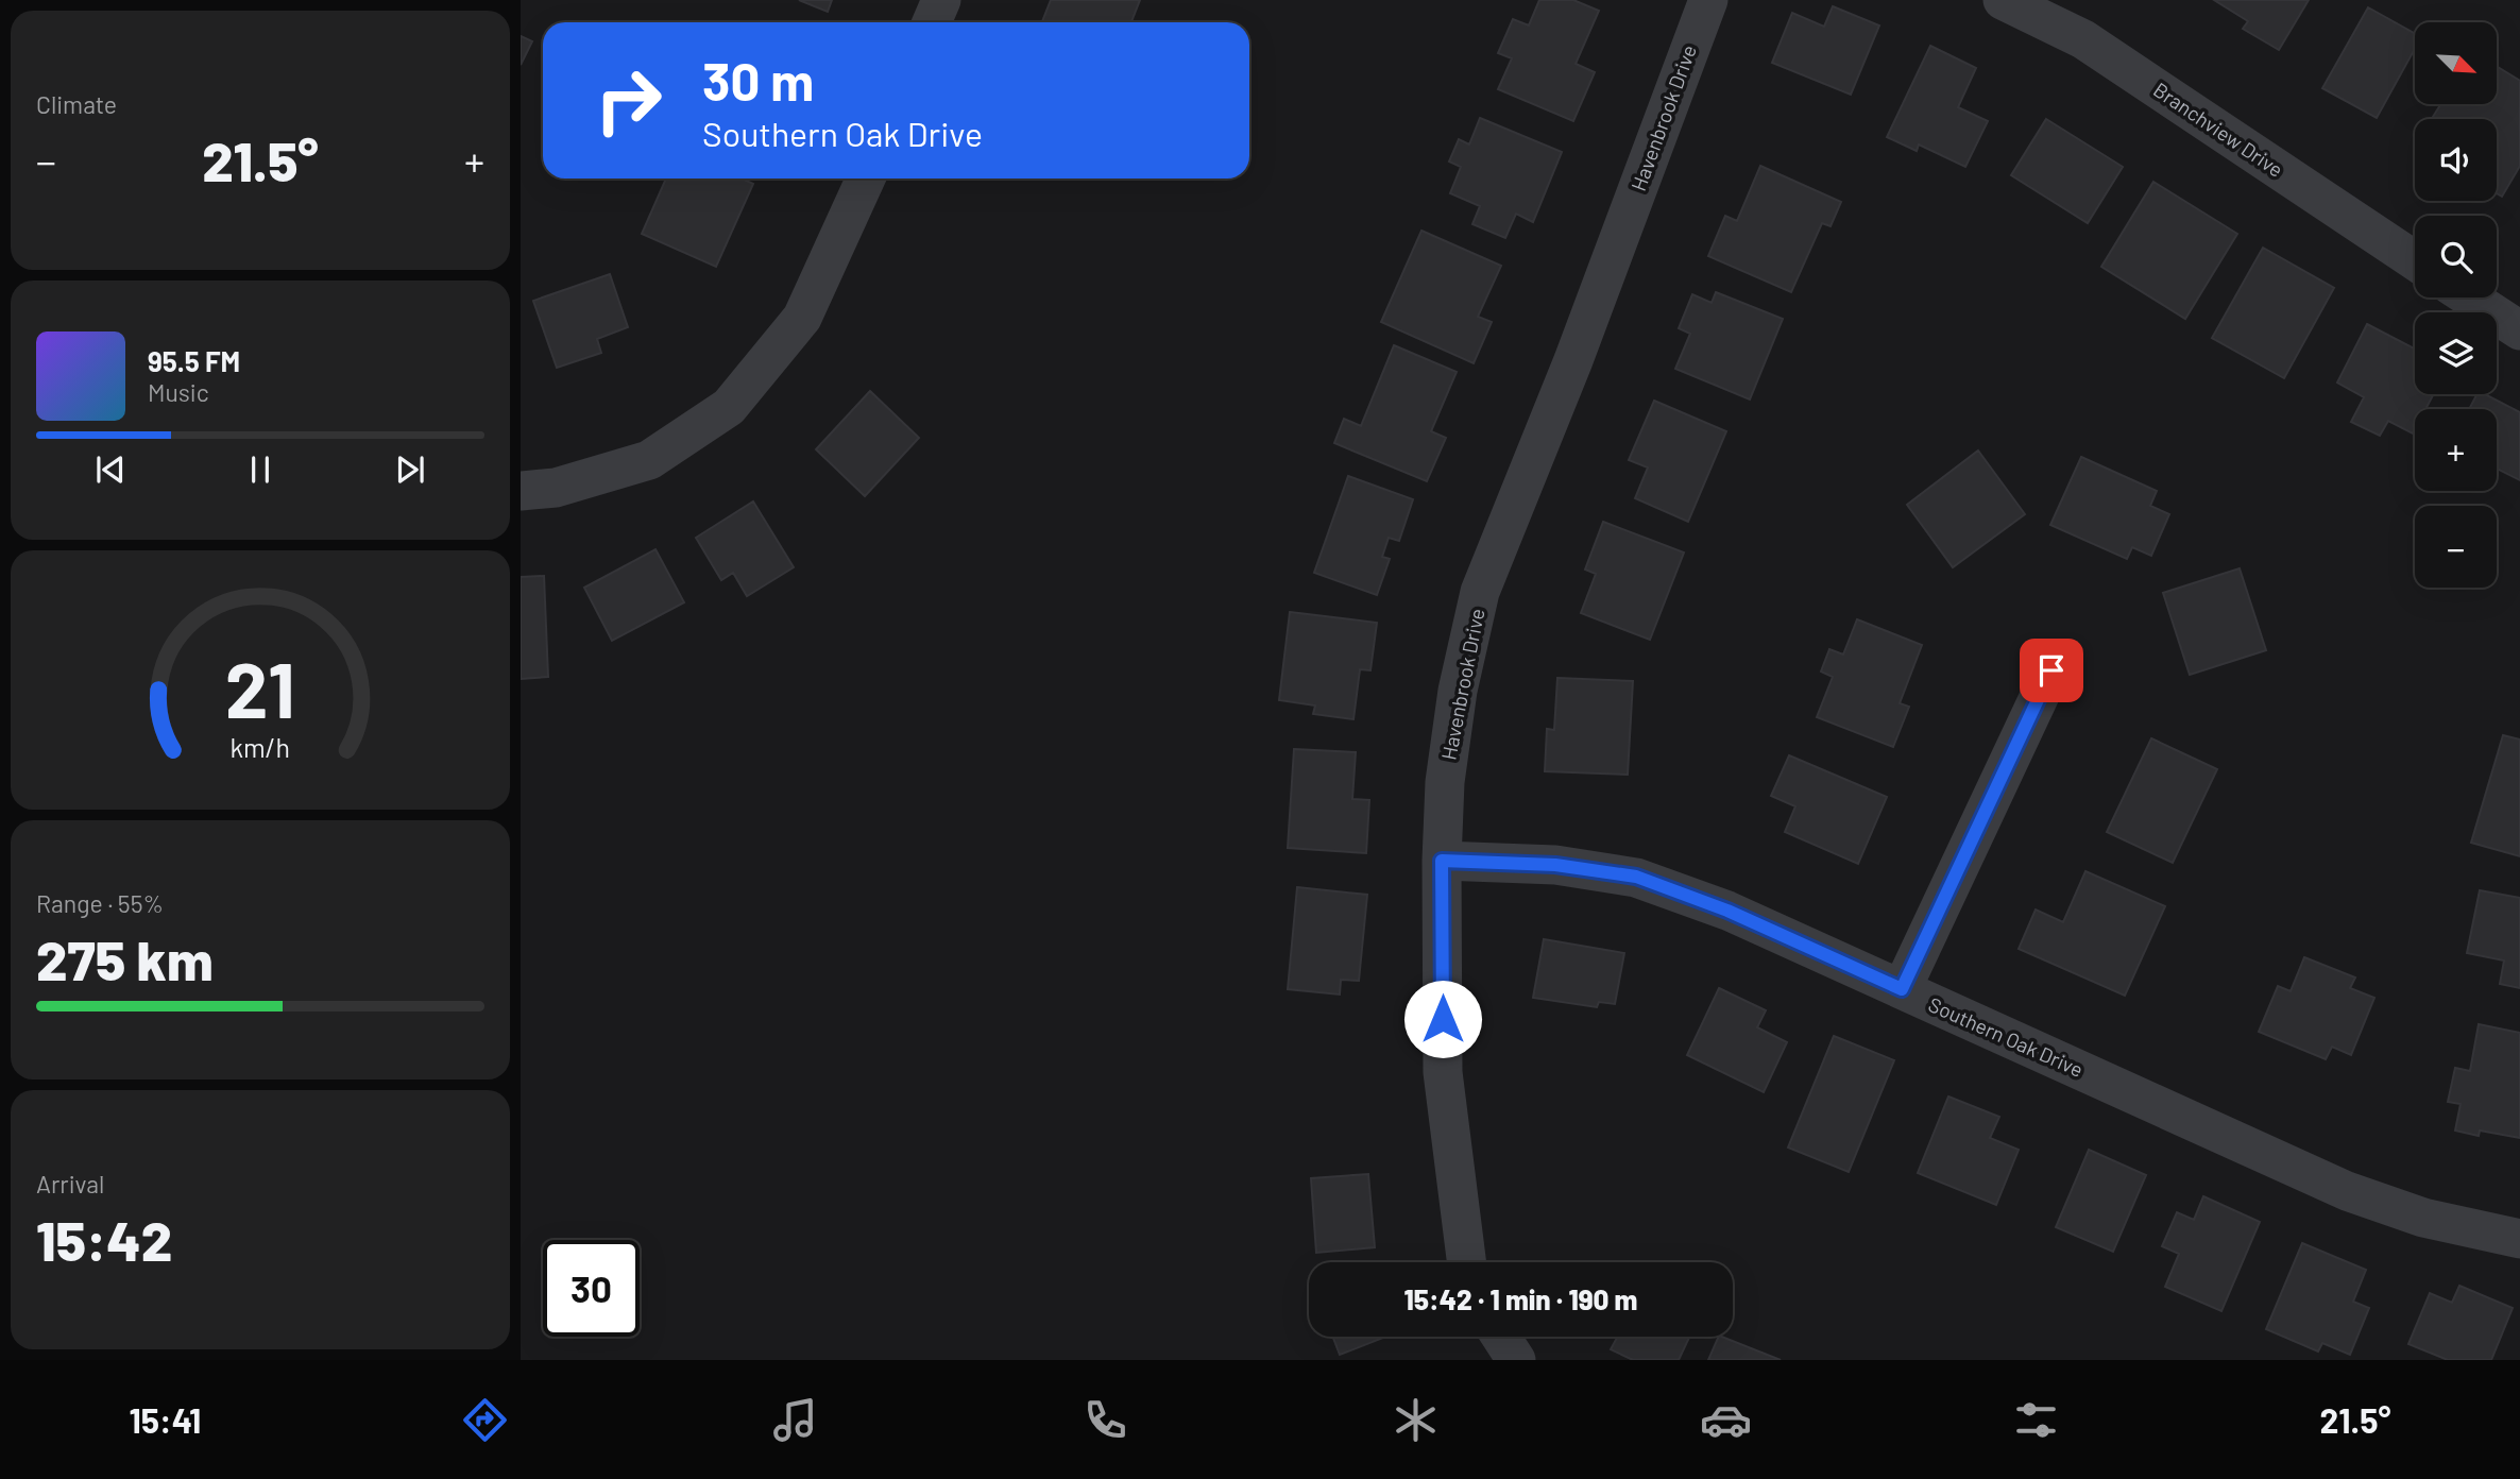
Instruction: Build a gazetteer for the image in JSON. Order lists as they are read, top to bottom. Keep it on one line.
{"streets":{"street":["Havenbrook Drive","Branchview Drive","Southern Oak Drive"]},"crossings":[["Havenbrook Drive","Southern Oak Drive"]],"north":"bottom right","page":{"tile":["Climate",["Range · 55%","275 km"],["Arrival","15:42"]],"map_buttons":["+","−"],"turn":["30 m","Southern Oak Drive"],"heat":["−","21.5°","+"],"song":["95.5 FM","Music"],"limit":"30","trip":"15:42 · 1 min · 190 m","tabs":["15:41","21.5°"],"gauge":["21","km/h"]}}
